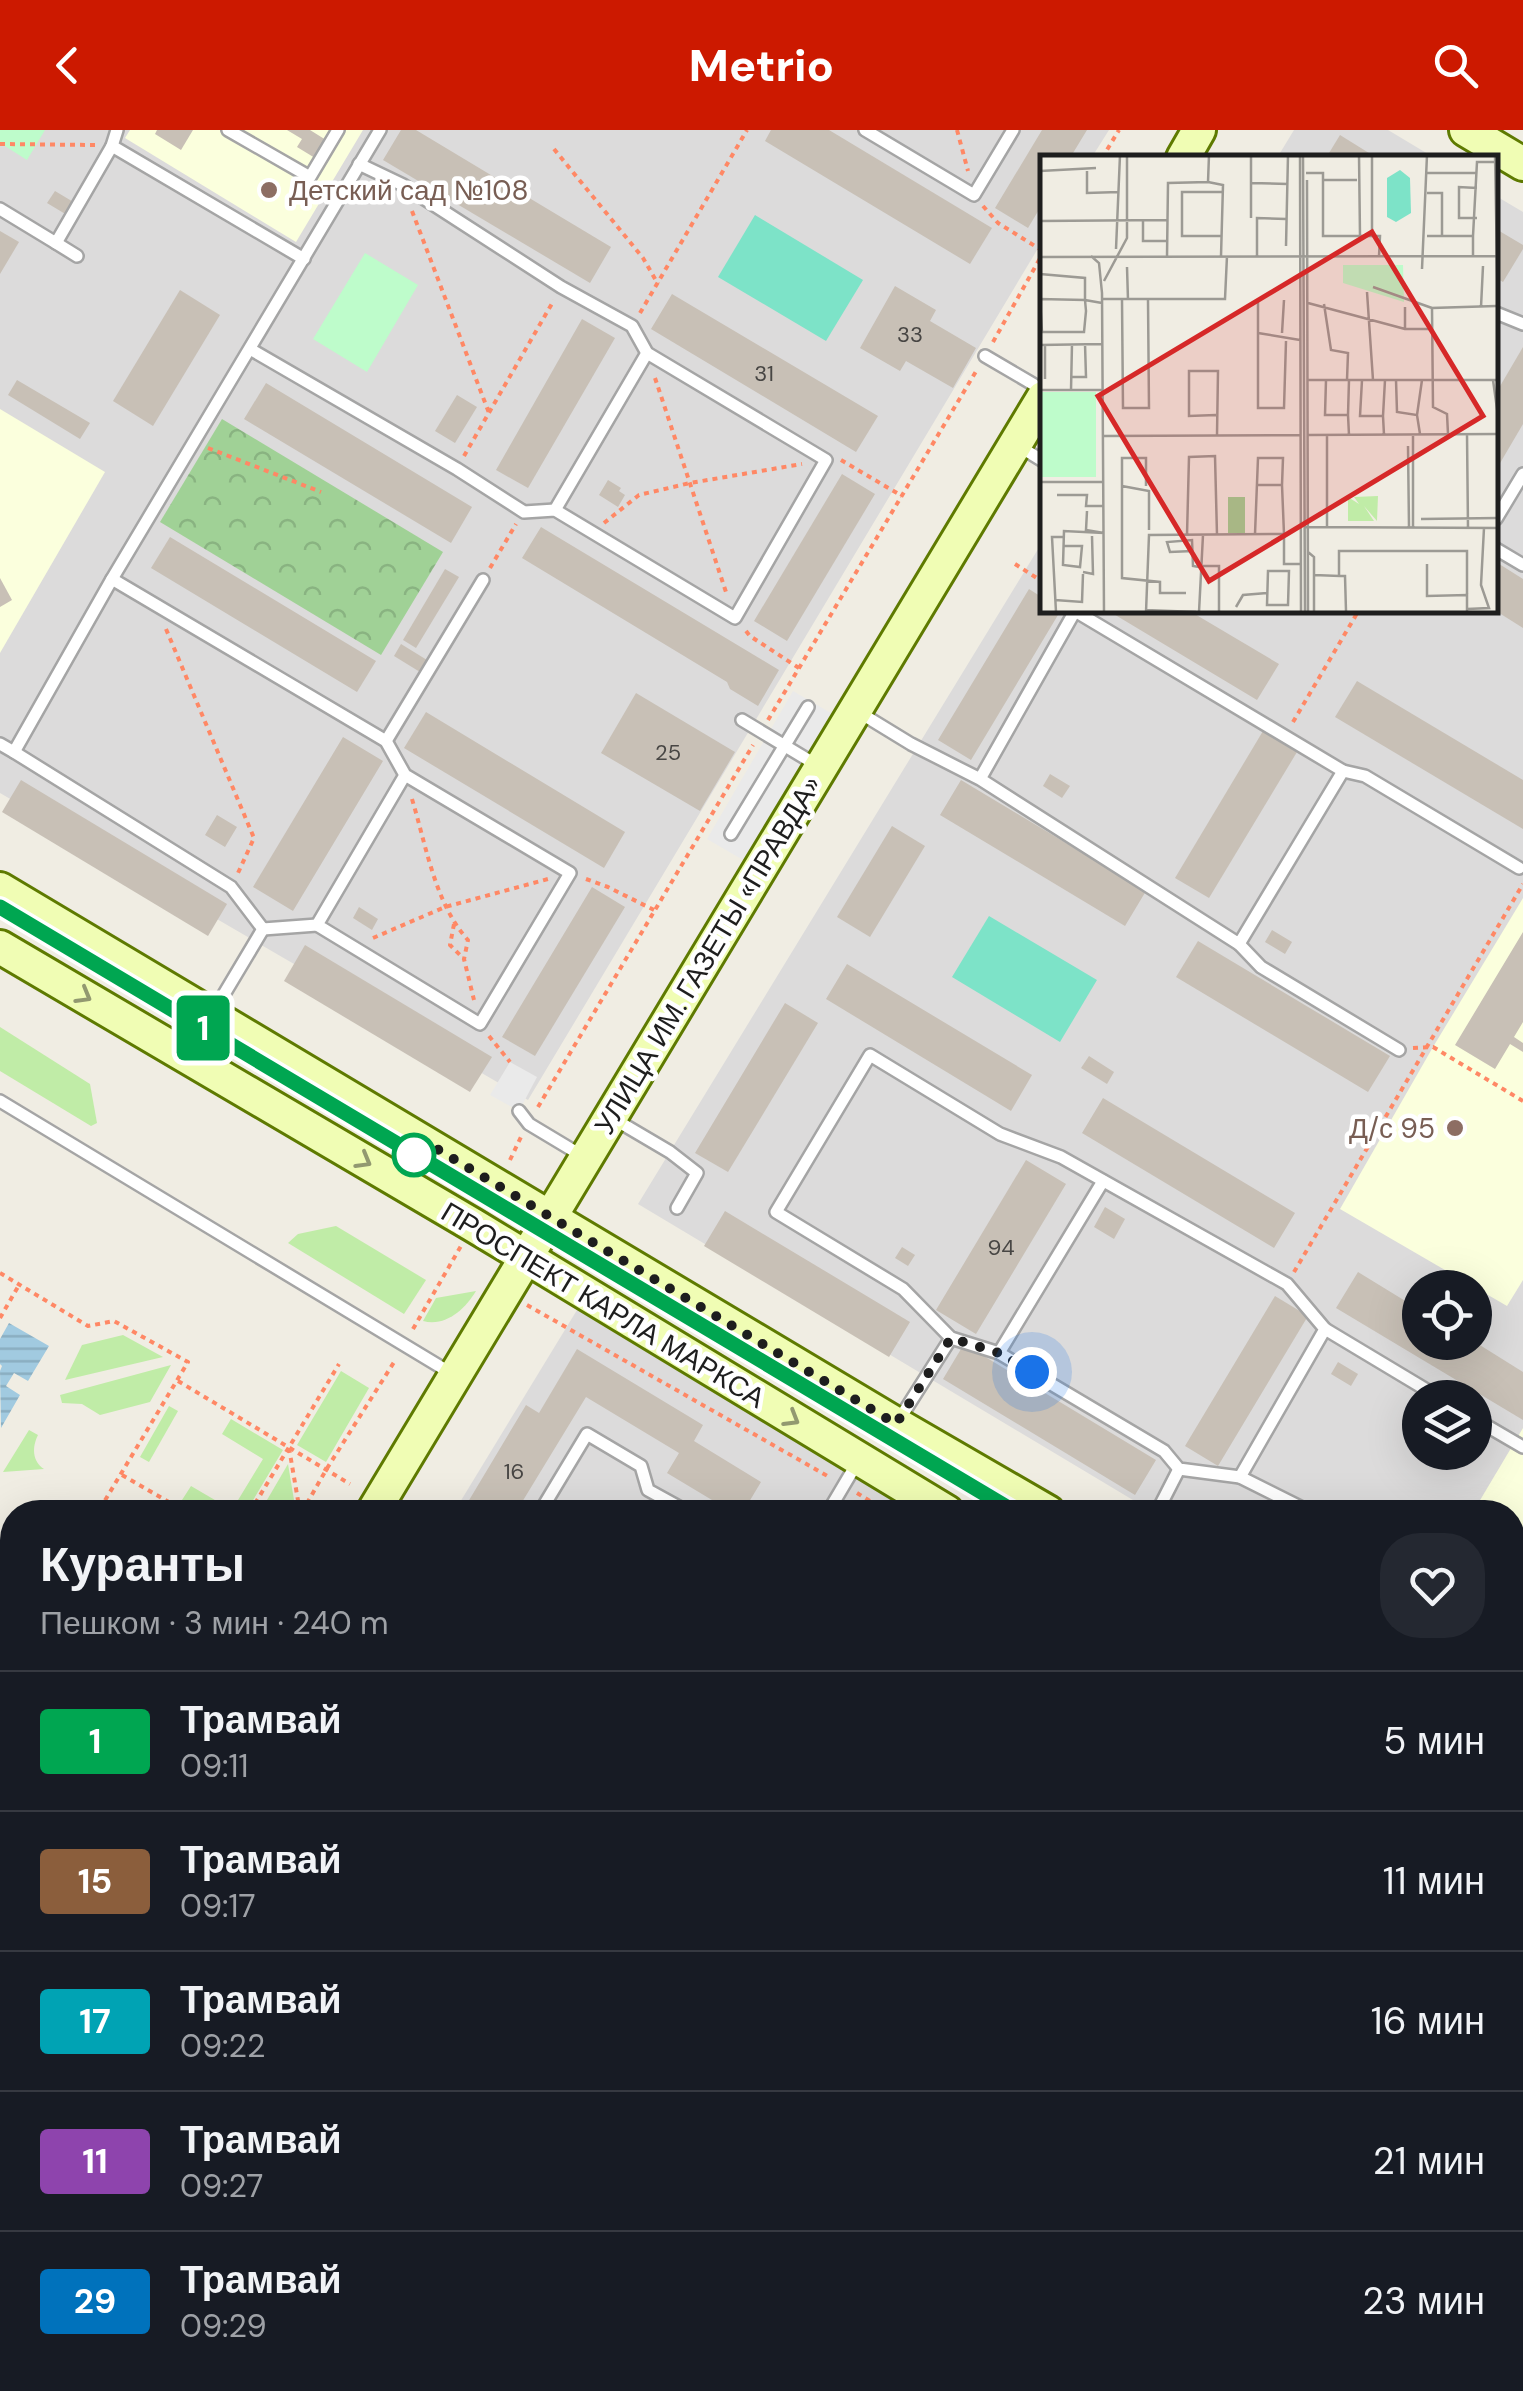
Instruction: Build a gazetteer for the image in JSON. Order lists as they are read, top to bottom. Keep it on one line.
{"streets":{"main road":["УЛИЦА ИМ. ГАЗЕТЫ «ПРАВДА»","ПРОСПЕКТ КАРЛА МАРКСА"]},"crossings":[["УЛИЦА ИМ. ГАЗЕТЫ «ПРАВДА»","ПРОСПЕКТ КАРЛА МАРКСА"]],"places":["Детский сад №108","Д/с 95"],"lines":["tram line 1"],"house_numbers":["33","31","25","94","16"],"page":{"header":"Metrio","on_map":"1","heading":["Куранты","Пешком · 3 мин · 240 m"],"list":[{"mark":"1","name":"Трамвай","note":"09:11","value":"5 мин"},{"mark":"15","name":"Трамвай","note":"09:17","value":"11 мин"},{"mark":"17","name":"Трамвай","note":"09:22","value":"16 мин"},{"mark":"11","name":"Трамвай","note":"09:27","value":"21 мин"},{"mark":"29","name":"Трамвай","note":"09:29","value":"23 мин"}]}}
